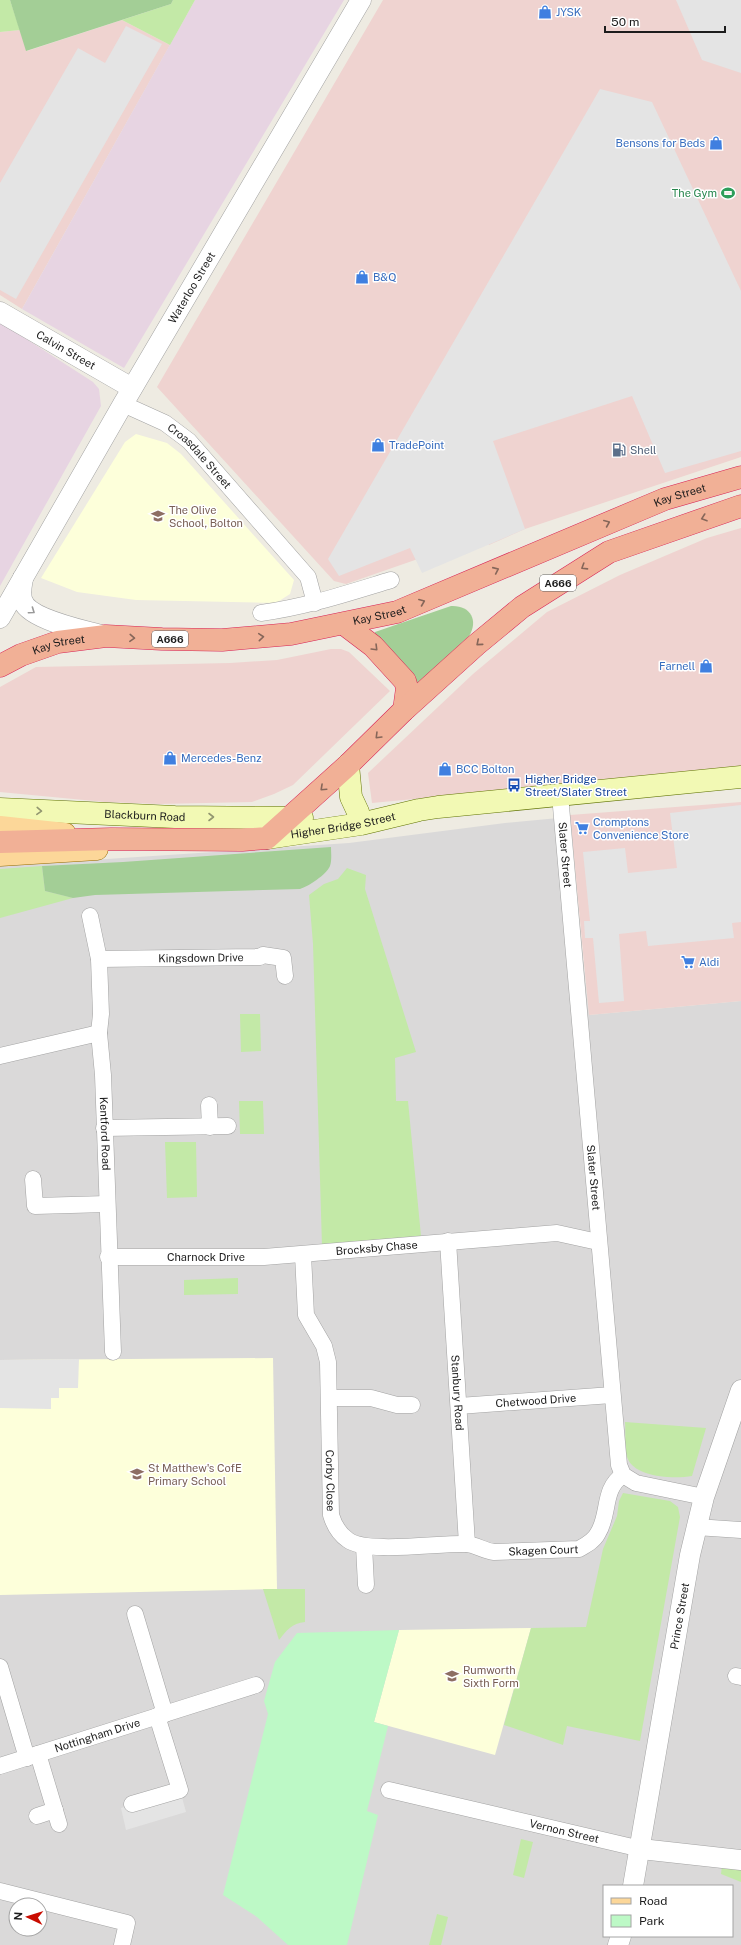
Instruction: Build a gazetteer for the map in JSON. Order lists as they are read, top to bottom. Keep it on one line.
{"streets":{"highway":["Kay Street","A666","Blackburn Road"],"main road":["Higher Bridge Street"],"street":["Waterloo Street","Calvin Street","Croasdale Street","Slater Street","Kingsdown Drive","Kentford Road","Brocksby Chase","Charnock Drive","Stanbury Road","Chetwood Drive","Corby Close","Skagen Court","Prince Street","Nottingham Drive","Vernon Street"]},"crossings":[["Waterloo Street","Calvin Street"],["Waterloo Street","Croasdale Street"],["Calvin Street","Croasdale Street"],["A666","Blackburn Road"],["A666","Higher Bridge Street"],["Blackburn Road","Higher Bridge Street"],["Higher Bridge Street","Slater Street"],["Slater Street","Brocksby Chase"],["Slater Street","Chetwood Drive"],["Slater Street","Skagen Court"],["Kingsdown Drive","Kentford Road"],["Kentford Road","Charnock Drive"],["Brocksby Chase","Charnock Drive"],["Brocksby Chase","Stanbury Road"],["Stanbury Road","Chetwood Drive"],["Stanbury Road","Corby Close"],["Stanbury Road","Skagen Court"],["Corby Close","Skagen Court"],["Prince Street","Vernon Street"]],"places":{"shop":["JYSK","Bensons for Beds","B&Q","TradePoint","Farnell","Mercedes-Benz","BCC Bolton"],"sports":["The Gym"],"fuel station":["Shell"],"school or university":["The Olive School, Bolton","St Matthew's CofE Primary School","Rumworth Sixth Form"],"bus stop":["Higher Bridge Street/Slater Street"],"supermarket":["Cromptons Convenience Store","Aldi"]},"legend":["Road","Park"],"scale_bar":"50 m","north":"left"}
